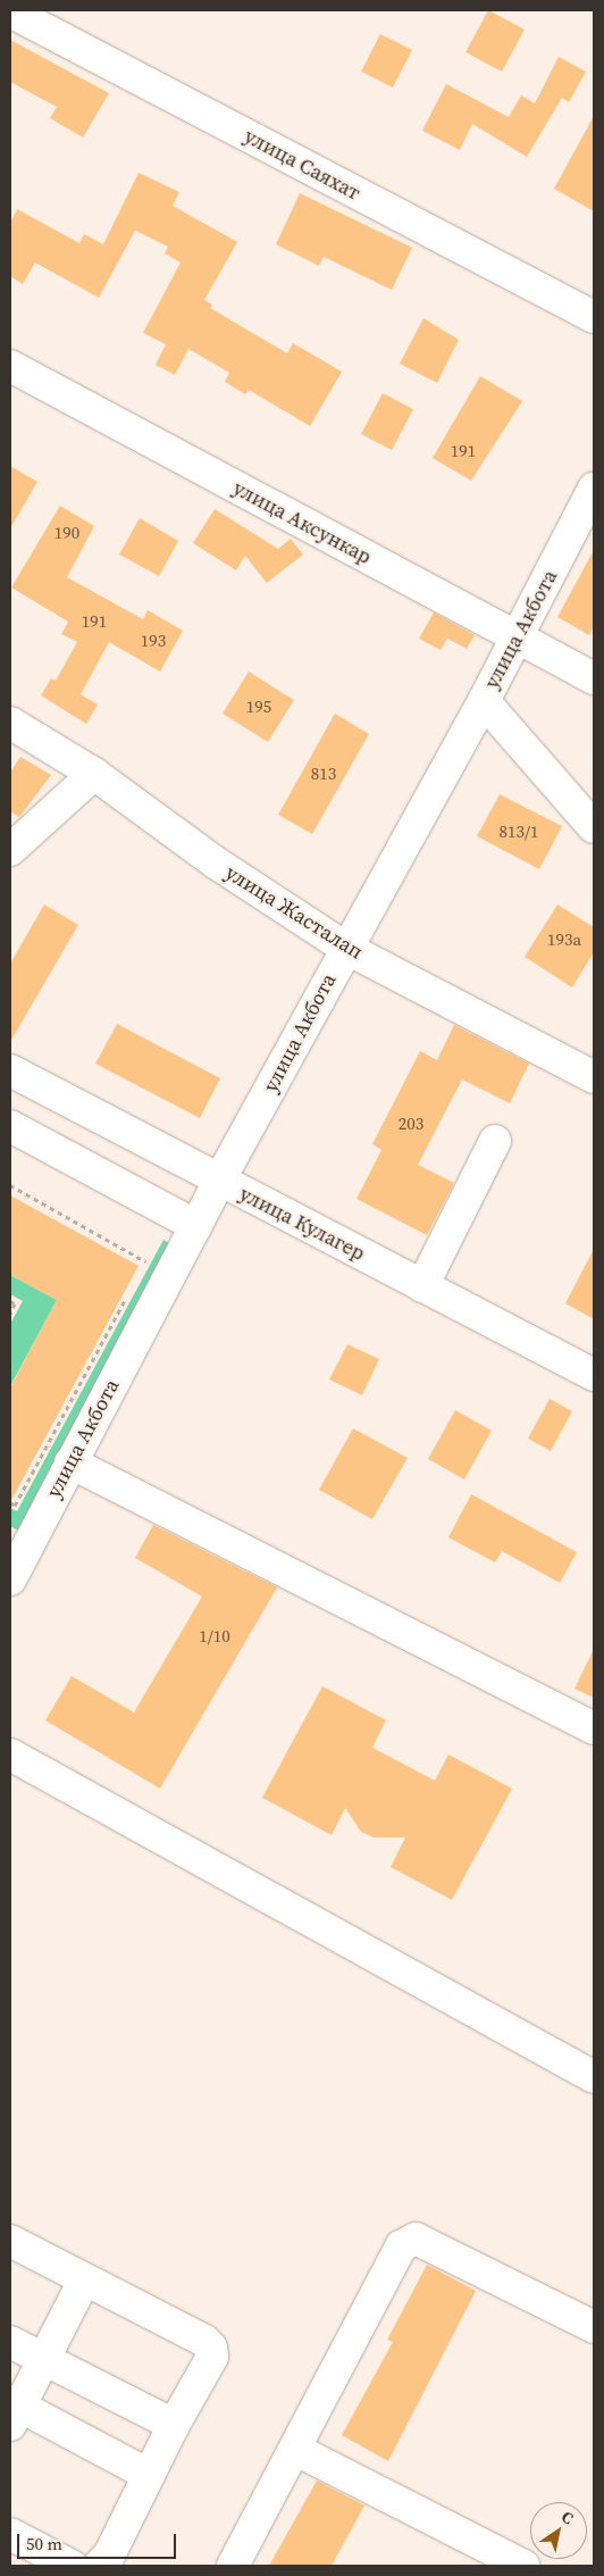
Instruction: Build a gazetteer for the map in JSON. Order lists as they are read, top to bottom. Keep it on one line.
{"streets":{"street":["улица Саяхат","улица Аксункар","улица Акбота","улица Жасталап","улица Кулагер"]},"crossings":[["улица Аксункар","улица Акбота"],["улица Акбота","улица Жасталап"],["улица Акбота","улица Кулагер"]],"house_numbers":["191","190","191","193","195","813","813/1","193а","203","1/10"],"scale_bar":"50 m","north":"top right"}
